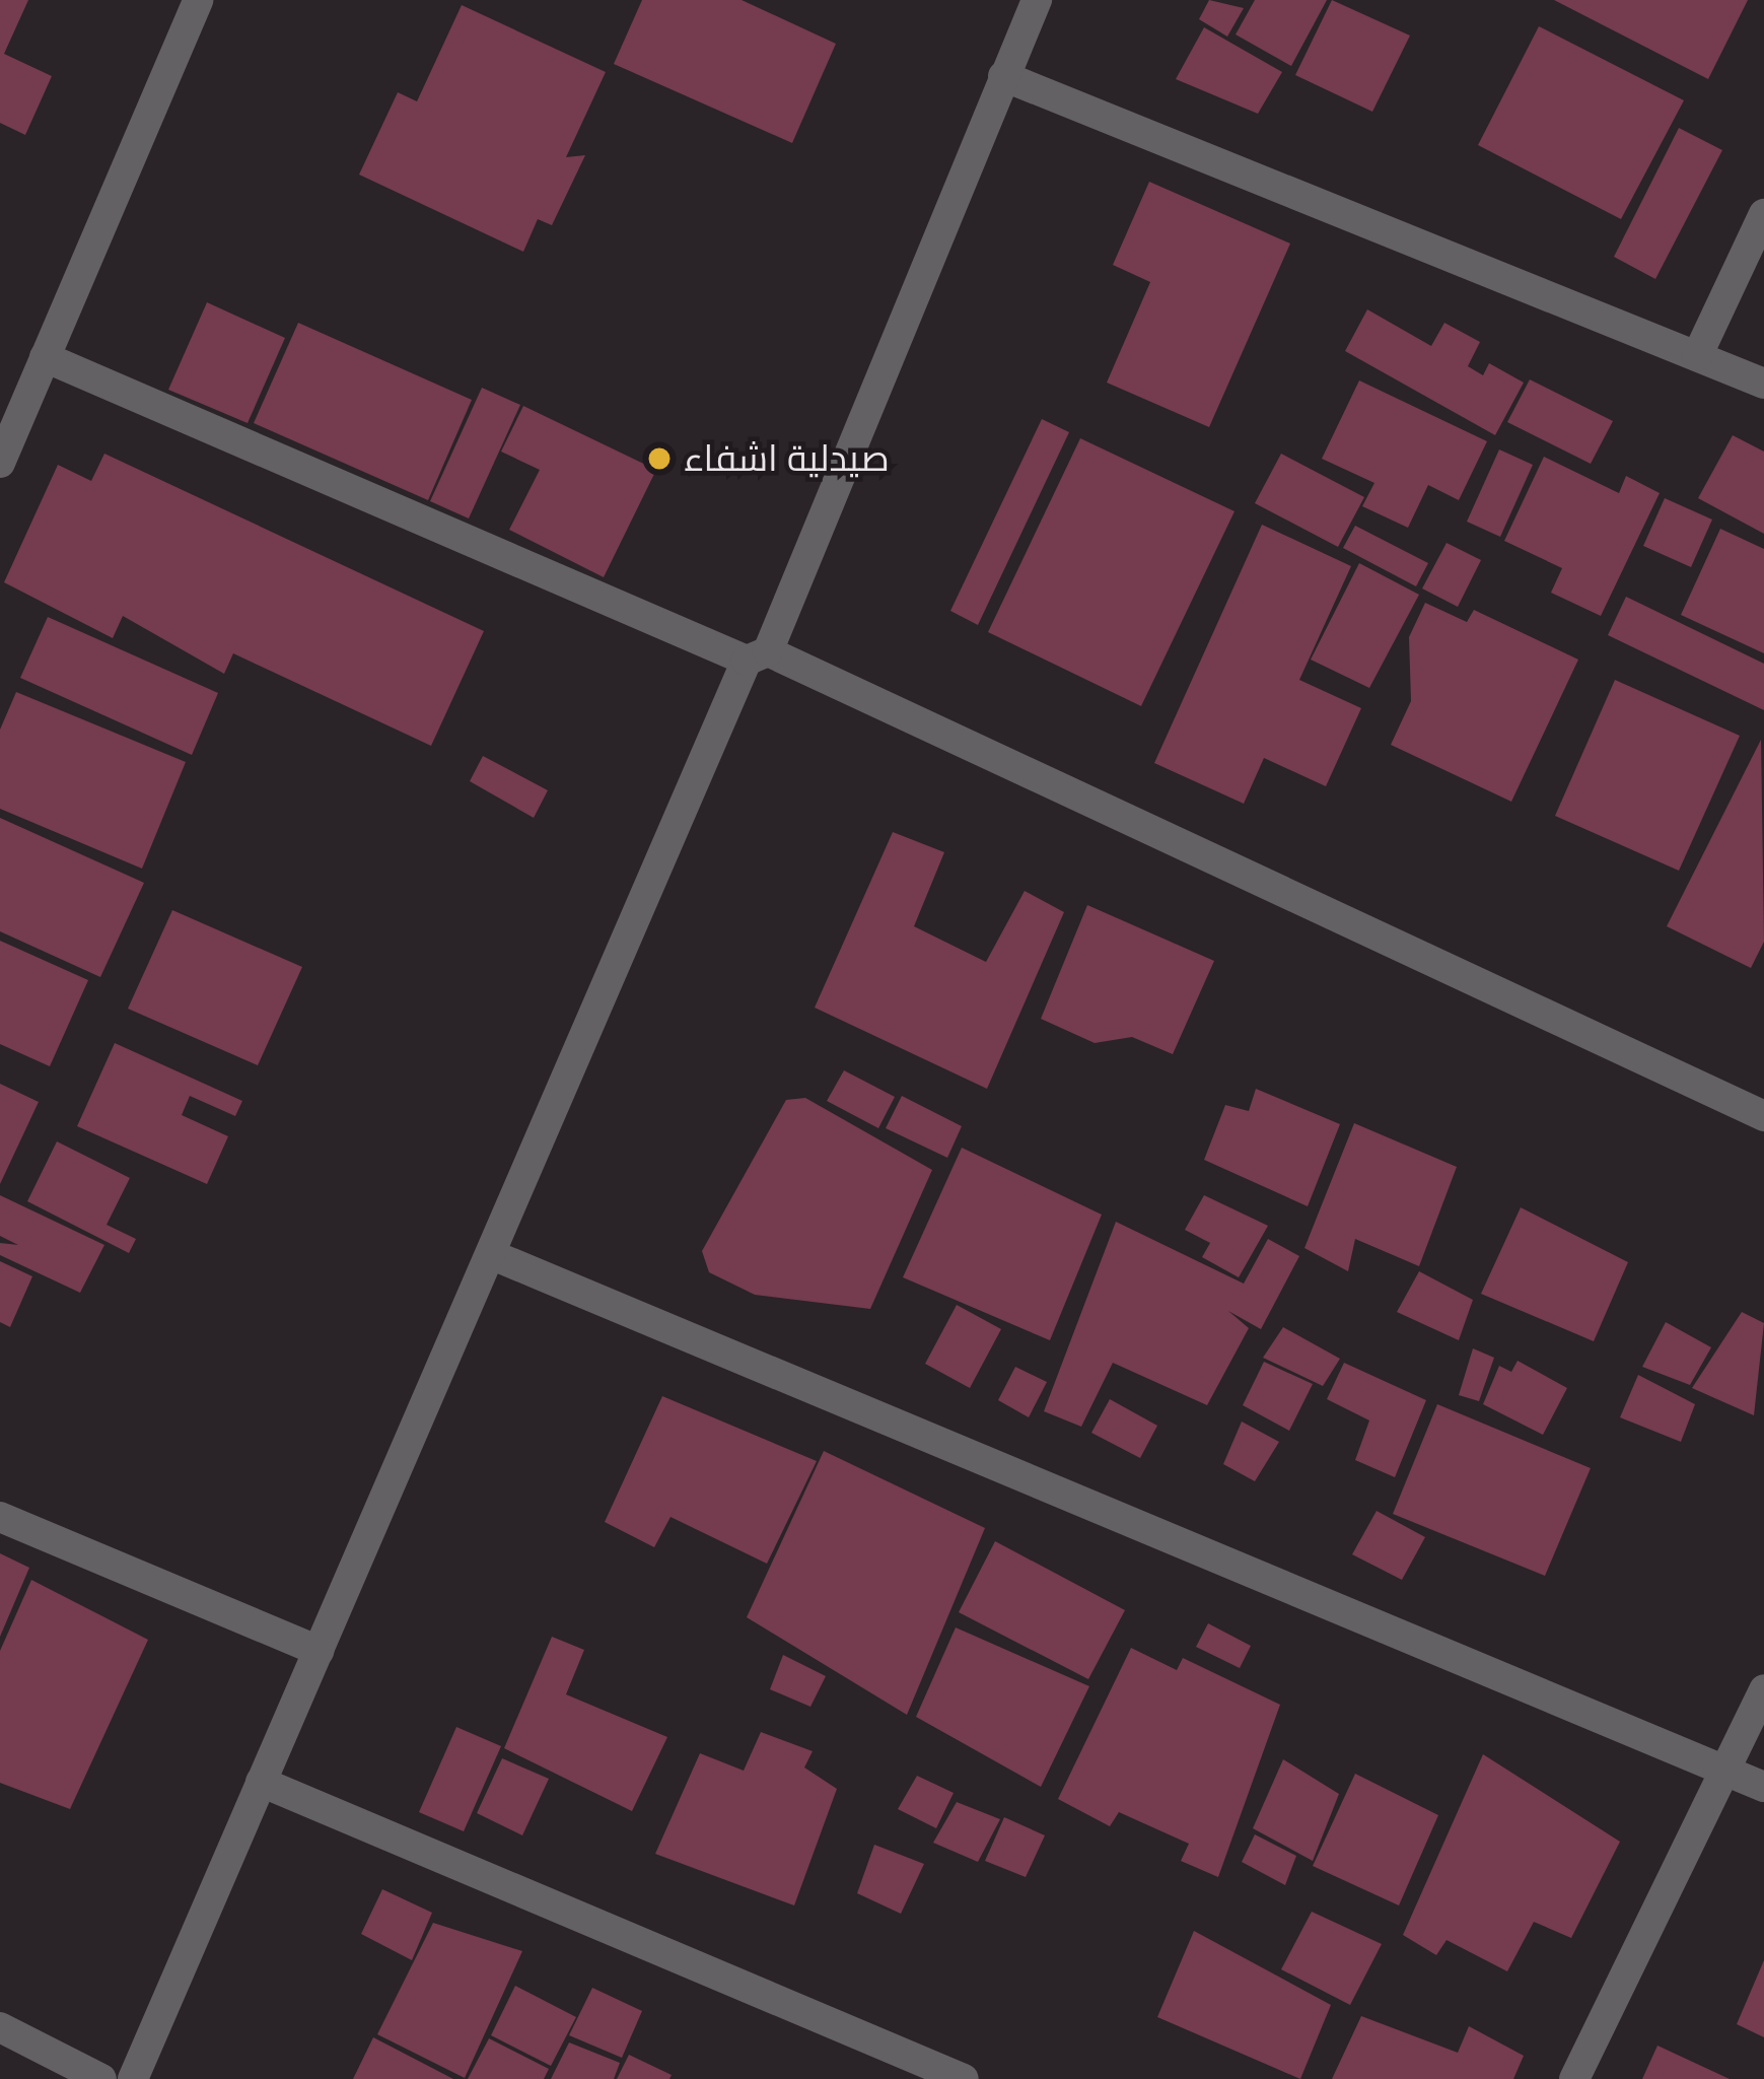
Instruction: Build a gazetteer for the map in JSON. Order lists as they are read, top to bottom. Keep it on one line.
{"places":["صيدلية اشفاء"]}
